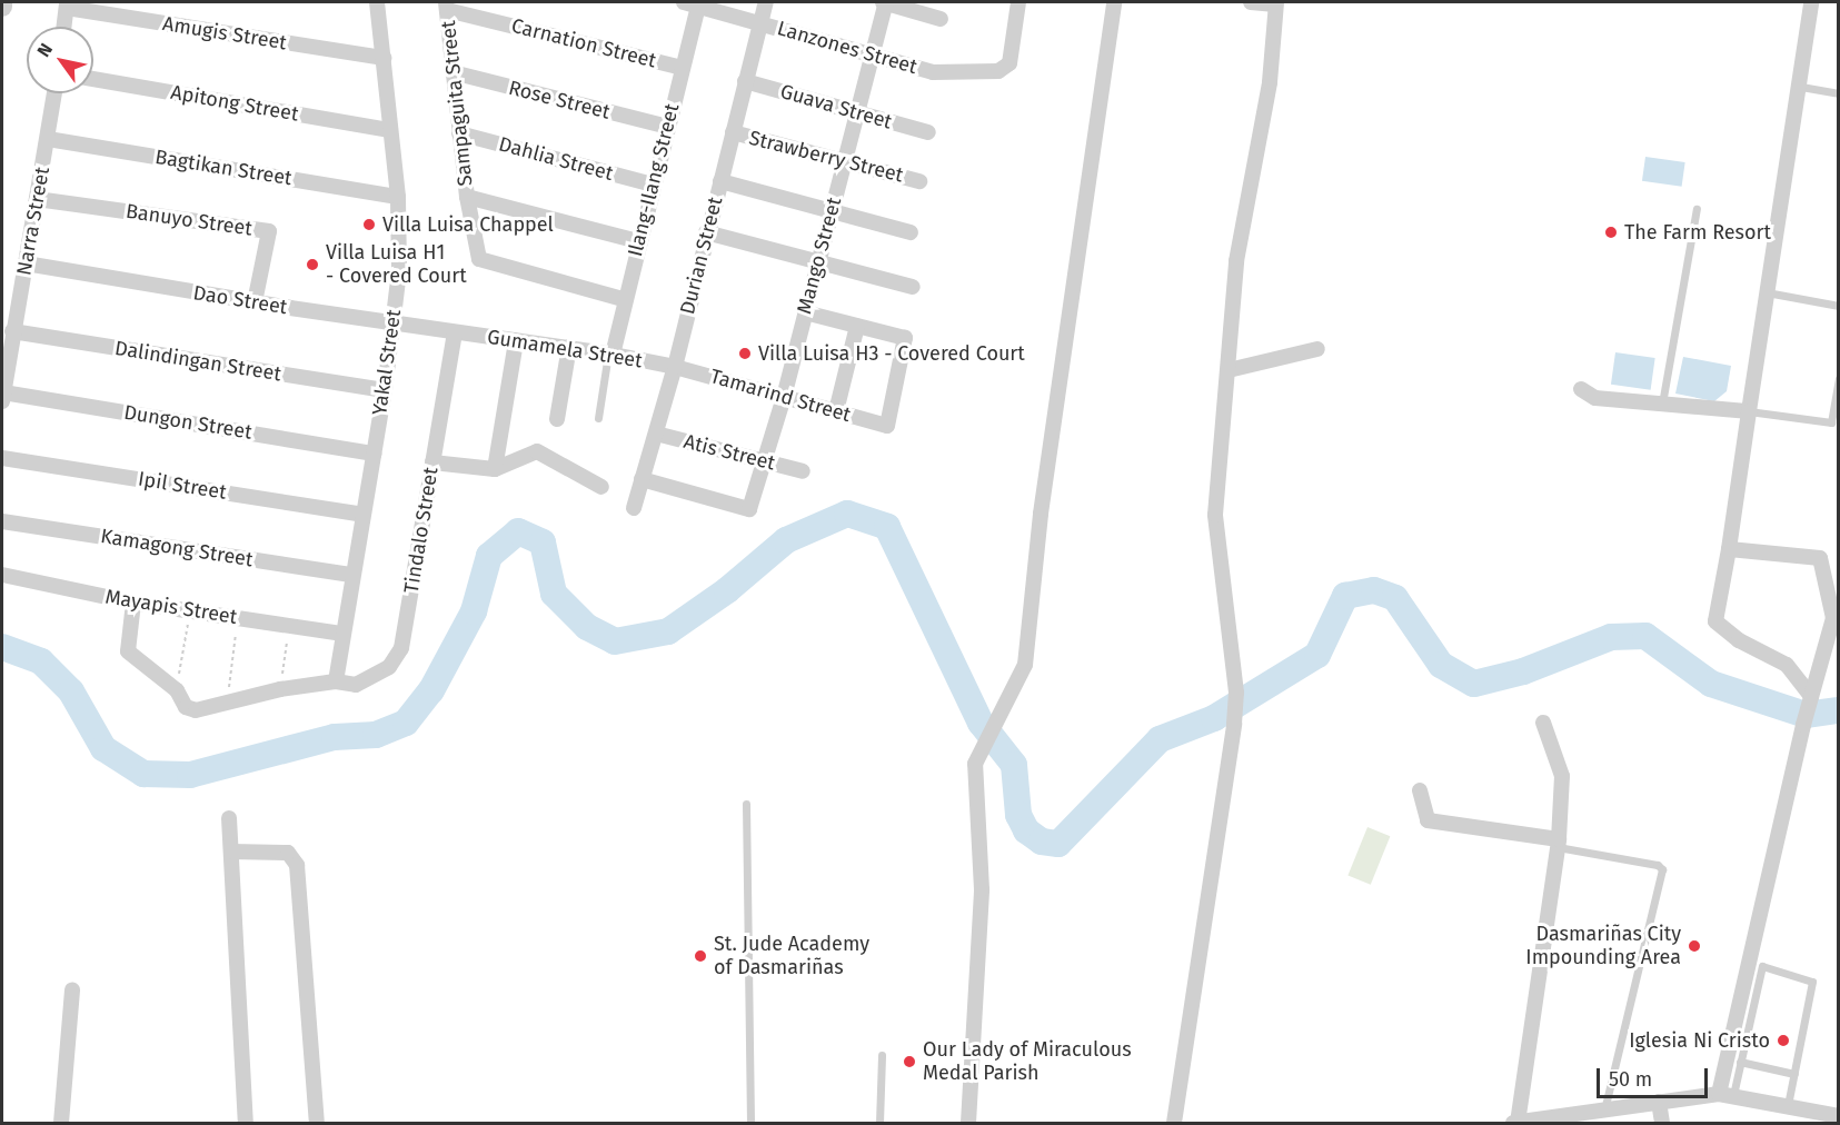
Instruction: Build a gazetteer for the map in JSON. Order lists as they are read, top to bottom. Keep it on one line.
{"streets":{"street":["Amugis Street","Carnation Street","Lanzones Street","Rose Street","Apitong Street","Sampaguita Street","Guava Street","Strawberry Street","Dahlia Street","Bagtikan Street","Ilang-Ilang Street","Banuyo Street","Narra Street","Durian Street","Mango Street","Dao Street","Gumamela Street","Dalindingan Street","Yakal Street","Tamarind Street","Dungon Street","Atis Street","Ipil Street","Tindalo Street","Kamagong Street","Mayapis Street"]},"crossings":[["Amugis Street","Yakal Street"],["Carnation Street","Sampaguita Street"],["Carnation Street","Ilang-Ilang Street"],["Lanzones Street","Ilang-Ilang Street"],["Lanzones Street","Durian Street"],["Lanzones Street","Mango Street"],["Rose Street","Sampaguita Street"],["Rose Street","Ilang-Ilang Street"],["Apitong Street","Yakal Street"],["Sampaguita Street","Dahlia Street"],["Sampaguita Street","Ilang-Ilang Street"],["Guava Street","Durian Street"],["Guava Street","Mango Street"],["Strawberry Street","Durian Street"],["Strawberry Street","Mango Street"],["Dahlia Street","Ilang-Ilang Street"],["Bagtikan Street","Narra Street"],["Bagtikan Street","Yakal Street"],["Ilang-Ilang Street","Gumamela Street"],["Banuyo Street","Narra Street"],["Banuyo Street","Dao Street"],["Narra Street","Dao Street"],["Narra Street","Dalindingan Street"],["Narra Street","Dungon Street"],["Durian Street","Mango Street"],["Durian Street","Gumamela Street"],["Durian Street","Tamarind Street"],["Durian Street","Atis Street"],["Mango Street","Tamarind Street"],["Mango Street","Atis Street"],["Dao Street","Gumamela Street"],["Dao Street","Yakal Street"],["Dao Street","Tindalo Street"],["Gumamela Street","Tamarind Street"],["Gumamela Street","Tindalo Street"],["Dalindingan Street","Yakal Street"],["Yakal Street","Dungon Street"],["Yakal Street","Ipil Street"],["Yakal Street","Tindalo Street"],["Yakal Street","Kamagong Street"],["Yakal Street","Mayapis Street"]],"places":["Villa Luisa Chappel","The Farm Resort","Villa Luisa H1 - Covered Court","Villa Luisa H3 - Covered Court","Dasmariñas City Impounding Area","St. Jude Academy of Dasmariñas","Iglesia Ni Cristo","Our Lady of Miraculous Medal Parish"],"scale_bar":"50 m","north":"top left"}
